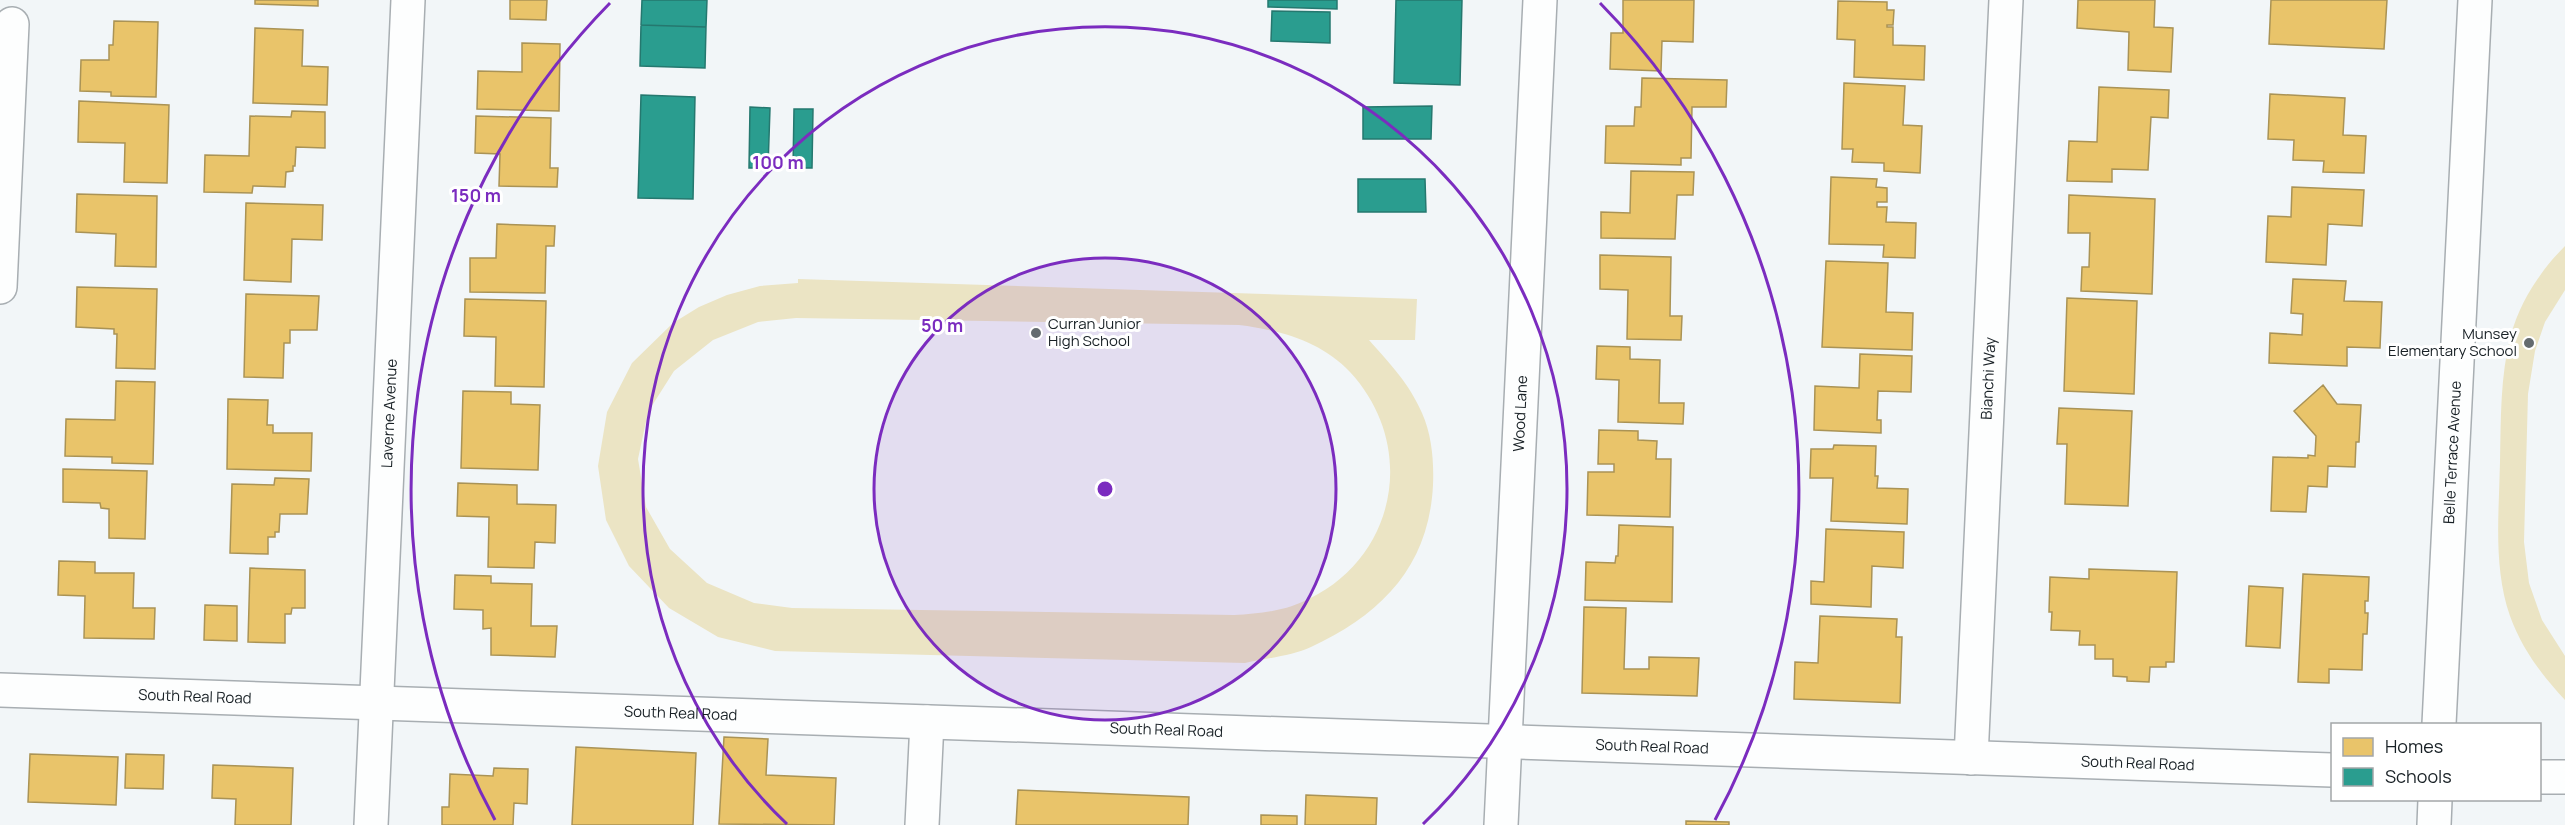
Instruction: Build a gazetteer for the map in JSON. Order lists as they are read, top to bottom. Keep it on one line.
{"streets":{"street":["Bianchi Way","Wood Lane","Laverne Avenue","Belle Terrace Avenue","South Real Road"]},"crossings":[["Bianchi Way","South Real Road"],["Wood Lane","South Real Road"],["Laverne Avenue","South Real Road"]],"places":["Curran Junior High School","Munsey Elementary School"],"legend":["Homes","Schools"],"rings":["100 m","150 m","50 m"]}
